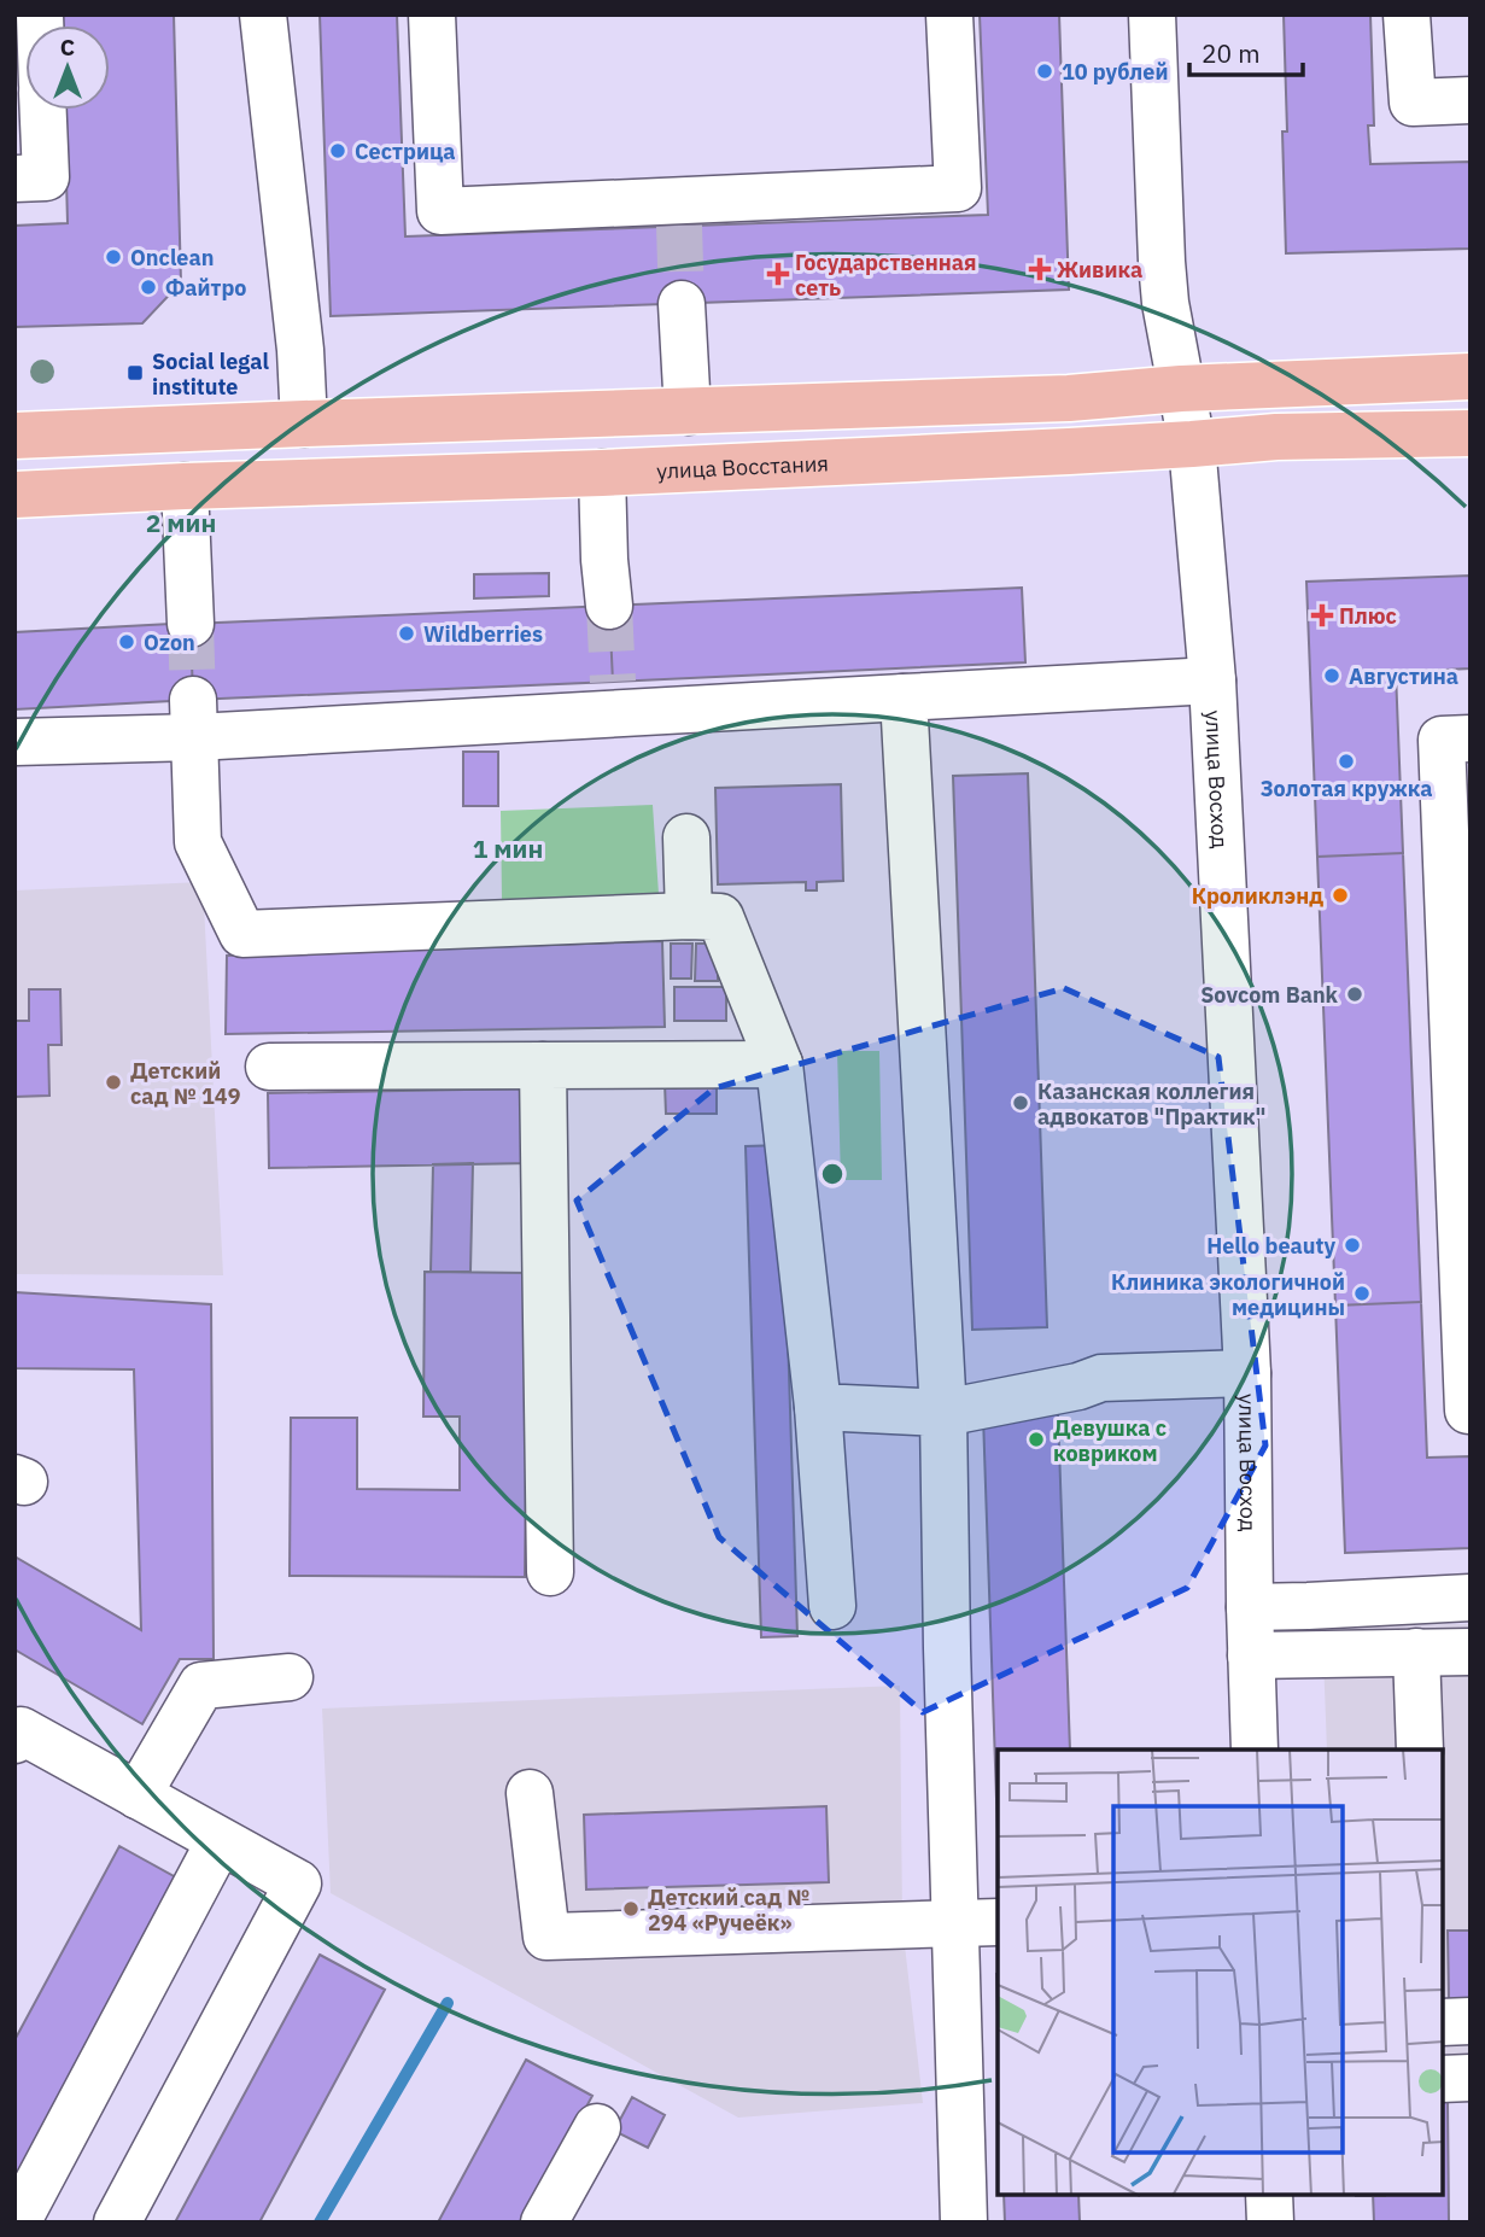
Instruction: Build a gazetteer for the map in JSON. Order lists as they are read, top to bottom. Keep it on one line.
{"streets":{"main road":["улица Восстания"],"street":["улица Восход"]},"crossings":[["улица Восстания","улица Восход"]],"places":{"other":["10 рублей","Сестрица","Onclean","Файтро","Wildberries","Ozon","Августина","Золотая кружка","Кроликлэнд","Sovcom Bank","Детский сад № 149","Казанская коллегия адвокатов \"Практик\"","Hello beauty","Клиника экологичной медицины","Девушка с ковриком","Детский сад № 294 «Ручеёк»"],"health":["Живика","Государственная сеть","Плюс"],"transit":["Social legal institute"]},"scale_bar":"20 m","north":"top","rings":["2 мин","1 мин"]}
